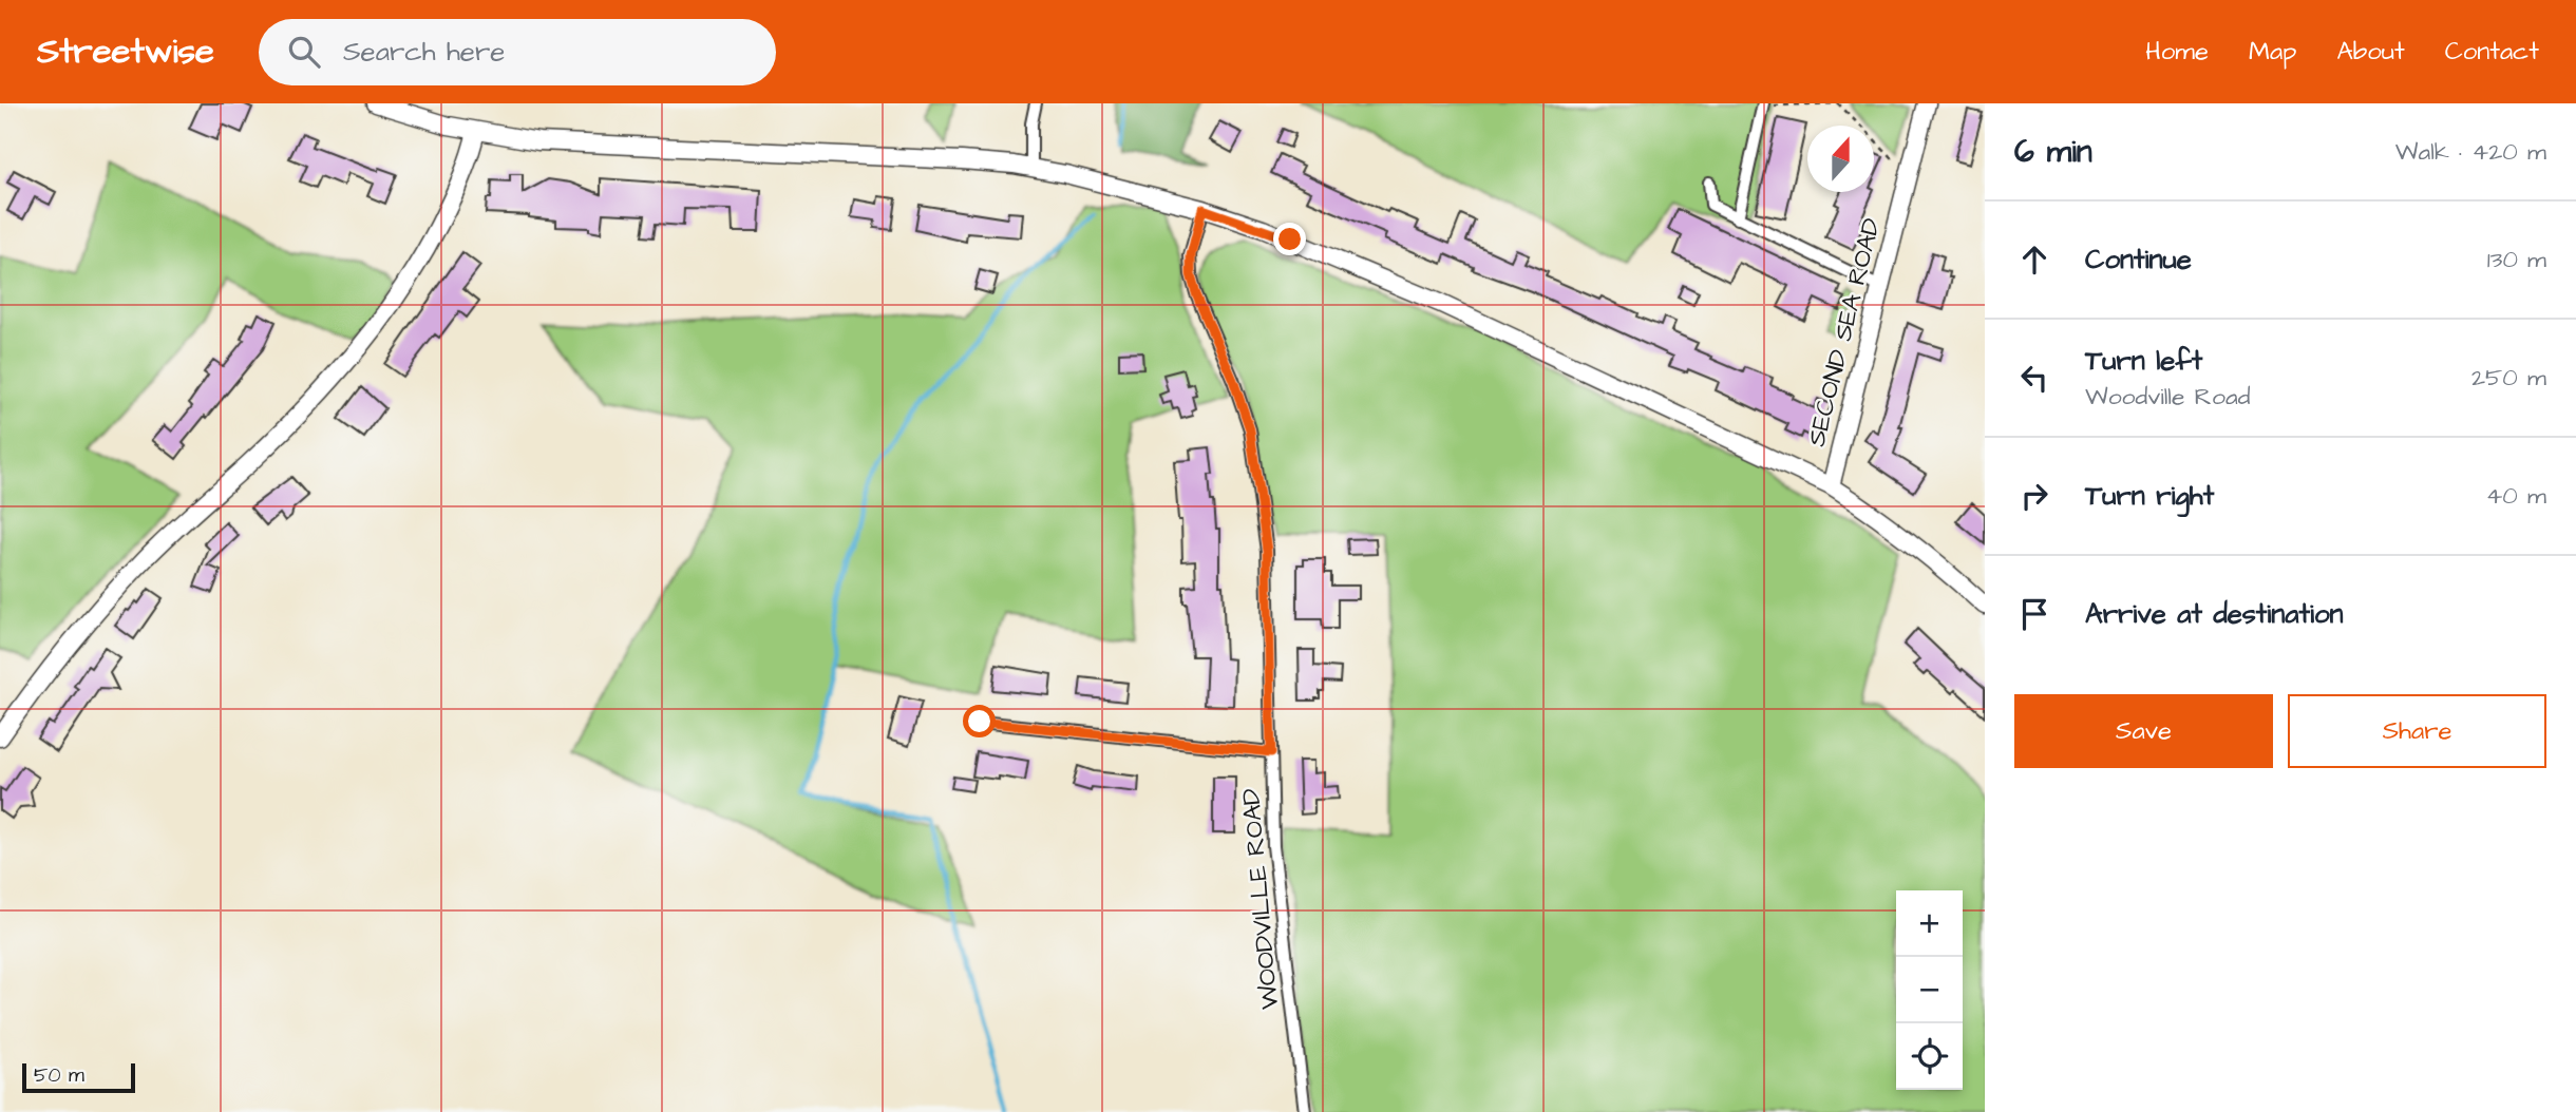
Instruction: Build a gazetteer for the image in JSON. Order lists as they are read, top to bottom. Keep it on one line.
{"streets":{"main road":["SECOND SEA ROAD"],"street":["WOODVILLE ROAD"]},"scale_bar":"50 m","north":"top","page":{"header":"Streetwise","search":"Search here","nav":["Home","Map","About","Contact"],"heading":["6 min","Walk · 420 m"],"list":[["Continue","130 m"],["Turn left","Woodville Road","250 m"],["Turn right","40 m"],"Arrive at destination"],"buttons":["Save","Share"],"map_buttons":["+","−"],"scale":"50 m"}}
